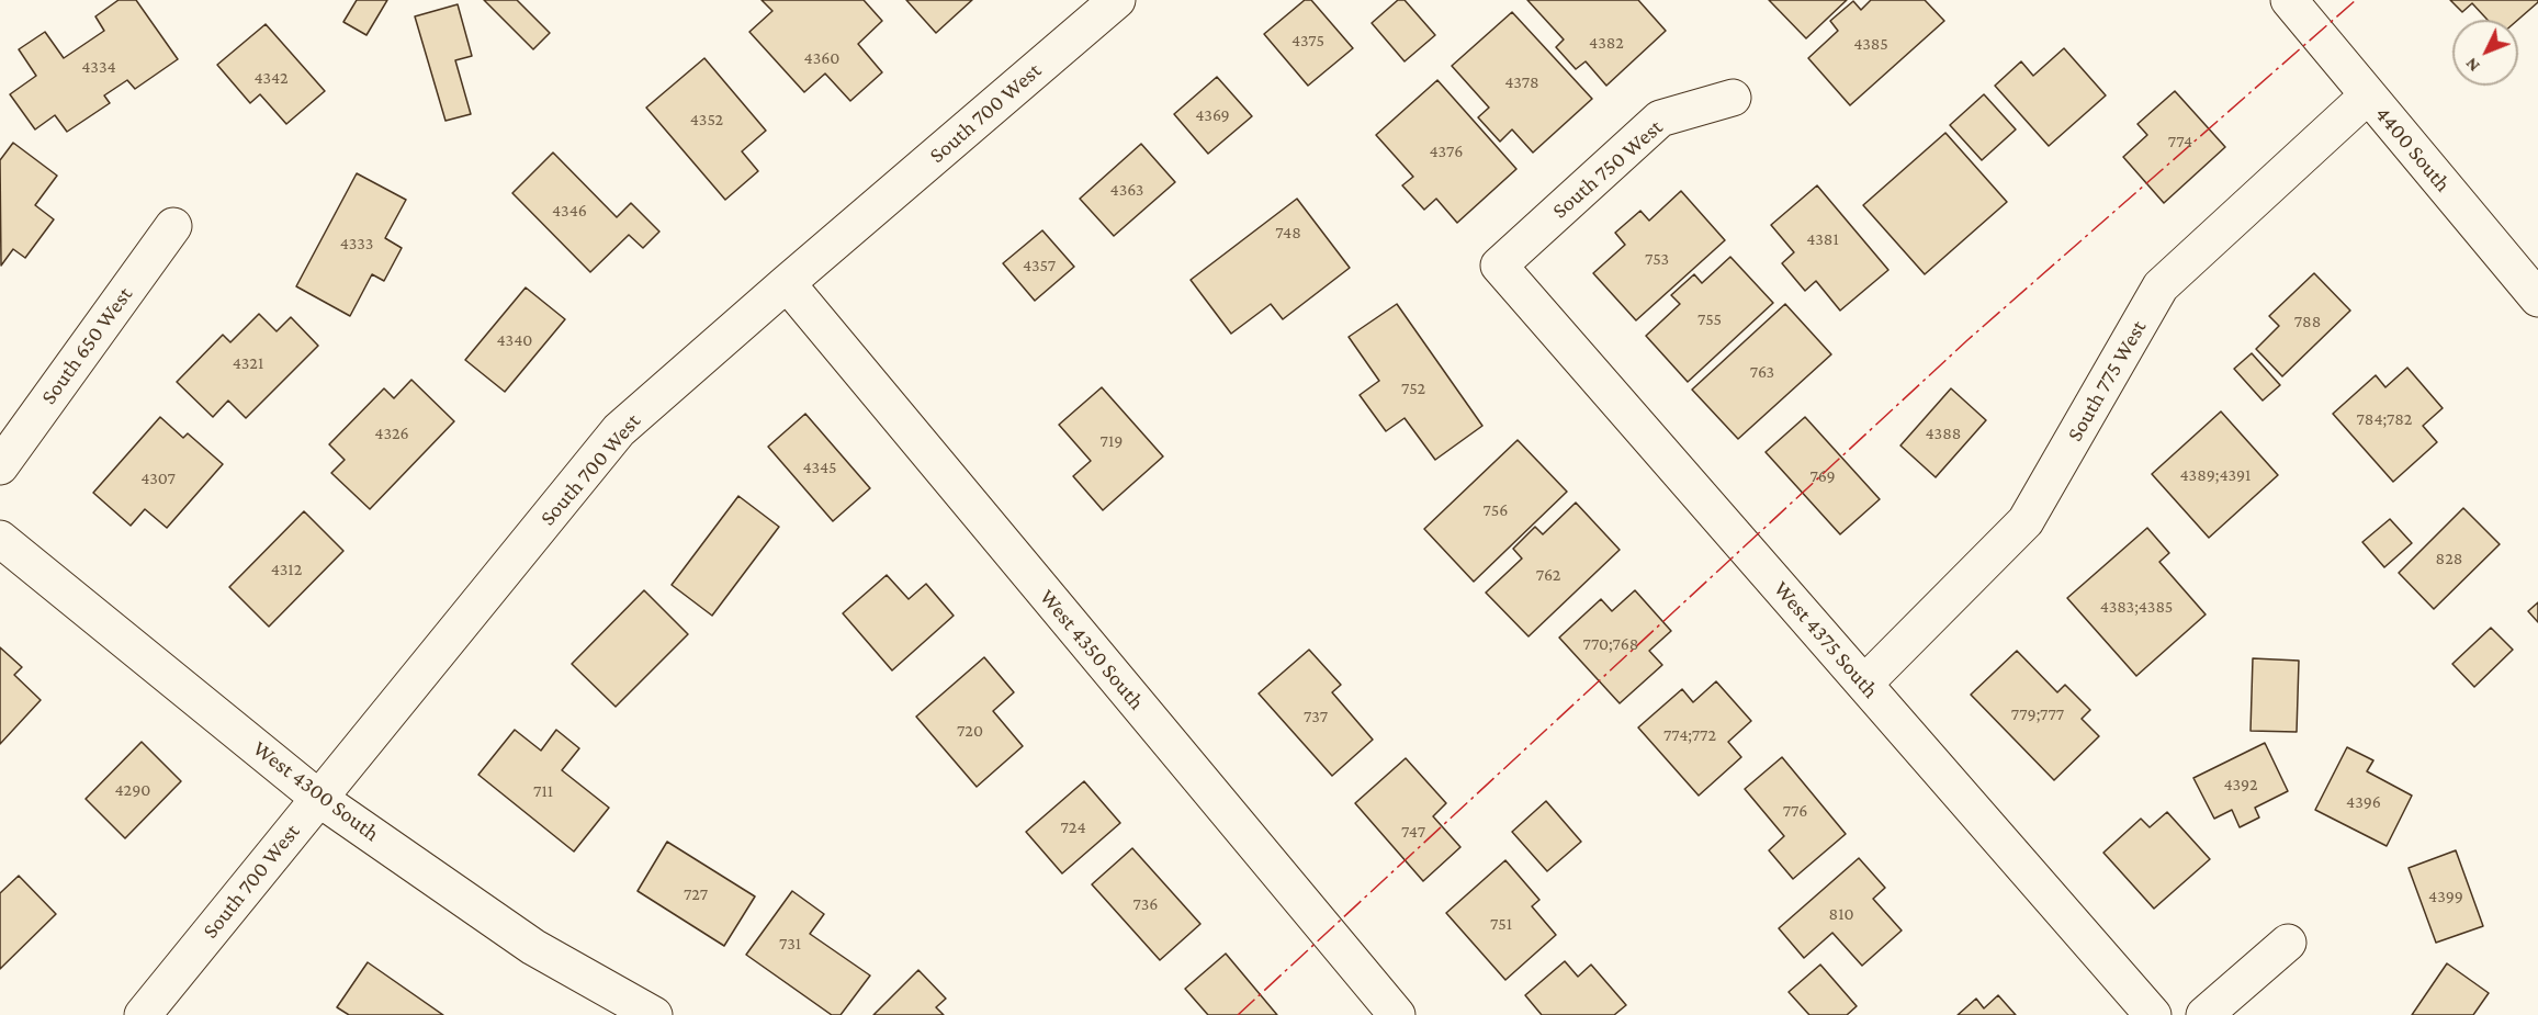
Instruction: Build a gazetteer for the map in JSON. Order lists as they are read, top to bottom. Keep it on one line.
{"streets":{"street":["South 700 West","4400 South","South 750 West","South 650 West","South 775 West","West 4375 South","West 4350 South","West 4300 South"]},"crossings":[["South 700 West","West 4350 South"],["South 700 West","West 4300 South"],["4400 South","South 775 West"],["South 750 West","West 4375 South"],["South 775 West","West 4375 South"]],"house_numbers":["4375","4382","4385","4360","4334","4342","4378","4369","4352","774","4376","4363","4346","748","4381","4333","753","4357","755","788","4340","4321","763","752","784;782","4326","4388","719","4345","4389;4391","769","4307","756","828","4312","762","4383;4385","770;768","779;777","737","720","774;772","4392","4290","711","4396","776","724","747","727","4399","736","810","751","731"],"north":"bottom left"}
